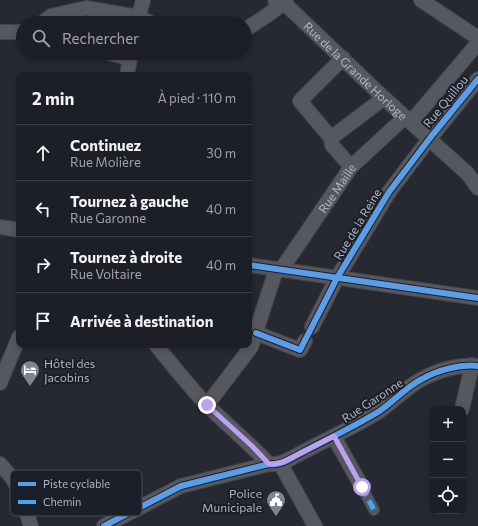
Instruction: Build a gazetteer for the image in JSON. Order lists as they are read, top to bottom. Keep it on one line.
{"streets":{"street":["Rue de la Grande Horloge","Rue Quillou","Rue Maille","Rue de la Reine","Rue Garonne"]},"crossings":[["Rue de la Grande Horloge","Rue Quillou"],["Rue de la Grande Horloge","Rue Maille"],["Rue de la Grande Horloge","Rue de la Reine"],["Rue Quillou","Rue de la Reine"]],"places":{"hotel":["Hôtel des Jacobins"],"public building":["Police Municipale"]},"legend":["Piste cyclable","Chemin"],"page":{"search":"Rechercher","heading":["2 min","À pied · 110 m"],"list":[["Continuez","Rue Molière","30 m"],["Tournez à gauche","Rue Garonne","40 m"],["Tournez à droite","Rue Voltaire","40 m"],"Arrivée à destination"],"map_buttons":["+","−"]}}
